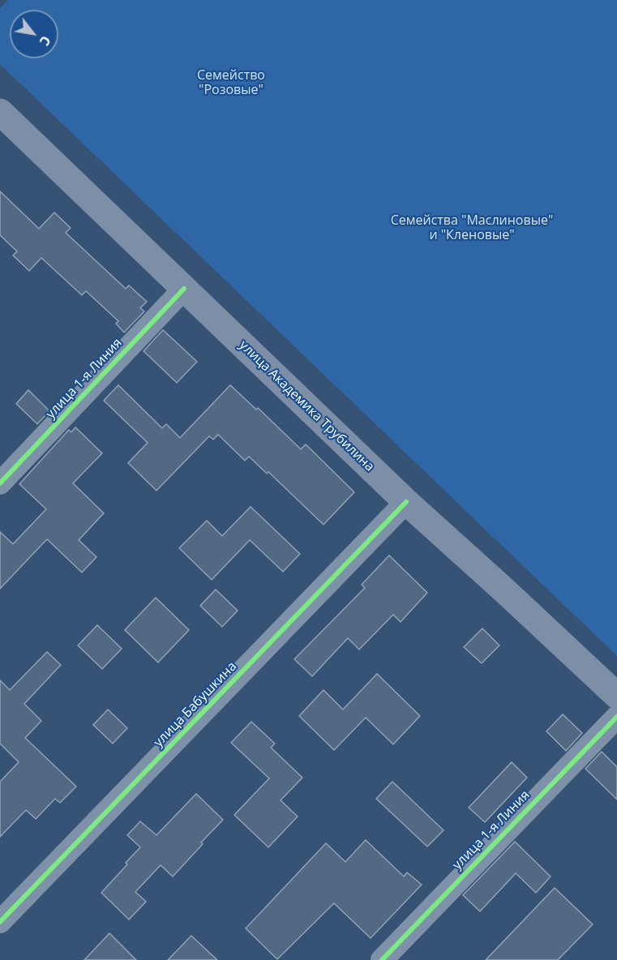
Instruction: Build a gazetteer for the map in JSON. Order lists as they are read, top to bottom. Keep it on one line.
{"streets":{"main road":["улица Академика Трубилина"],"street":["улица 1-я Линия","улица Бабушкина"]},"crossings":[["улица 1-я Линия","улица Академика Трубилина"],["улица Академика Трубилина","улица Бабушкина"]],"parks":["Семейство \"Розовые\"","Семейства \"Маслиновые\" и \"Кленовые\""],"north":"bottom right"}
